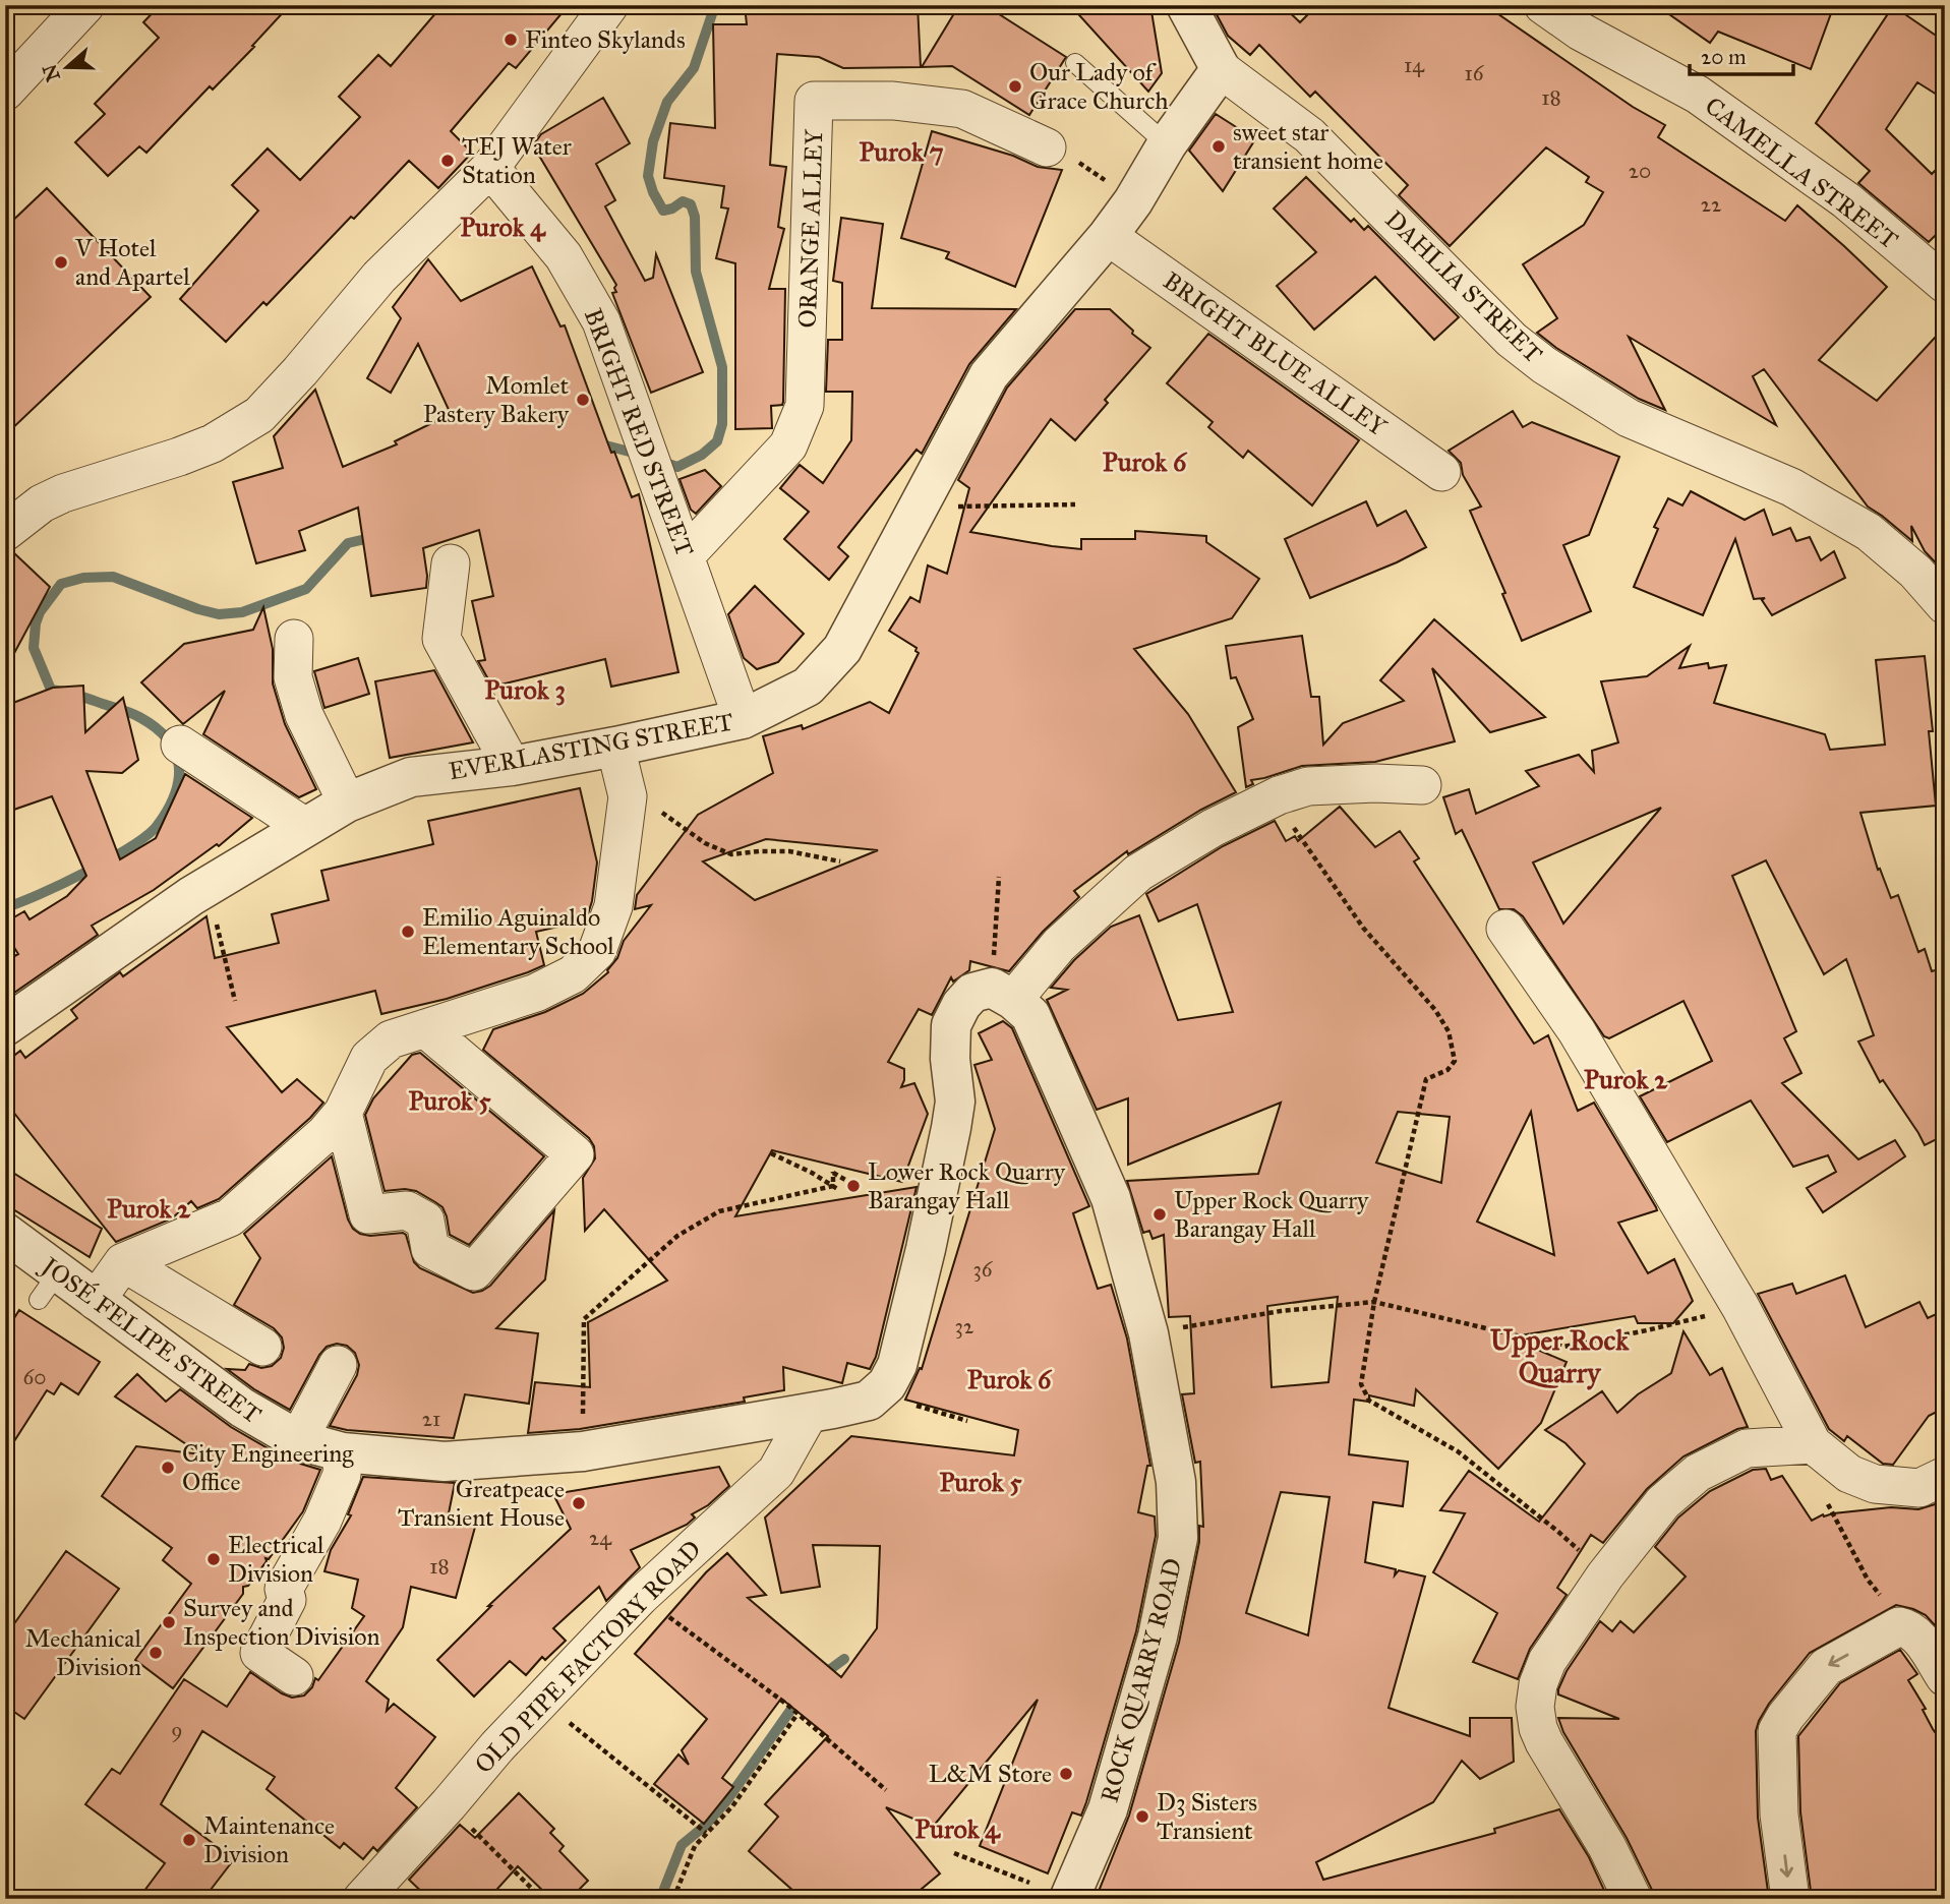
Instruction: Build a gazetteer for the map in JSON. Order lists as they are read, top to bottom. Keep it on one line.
{"streets":{"street":["CAMELLA STREET","ORANGE ALLEY","DAHLIA STREET","BRIGHT BLUE ALLEY","BRIGHT RED STREET","EVERLASTING STREET","JOSÉ FELIPE STREET","OLD PIPE FACTORY ROAD","ROCK QUARRY ROAD"]},"crossings":[["ORANGE ALLEY","BRIGHT RED STREET"],["DAHLIA STREET","EVERLASTING STREET"],["BRIGHT BLUE ALLEY","EVERLASTING STREET"],["BRIGHT RED STREET","EVERLASTING STREET"],["JOSÉ FELIPE STREET","OLD PIPE FACTORY ROAD"]],"districts":["Purok 7","Purok 4","Purok 6","Purok 3","Purok 2","Purok 5","Purok 2","Upper Rock Quarry","Purok 6","Purok 5","Purok 4"],"places":["Finteo Skylands","Our Lady of Grace Church","sweet star transient home","TEJ Water Station","V Hotel and Apartel","Momlet Pastery Bakery","Emilio Aguinaldo Elementary School","Lower Rock Quarry Barangay Hall","Upper Rock Quarry Barangay Hall","City Engineering Office","Greatpeace Transient House","Electrical Division","Survey and Inspection Division","Mechanical Division","L&M Store","D3 Sisters Transient","Maintenance Division"],"house_numbers":["14","16","18","20","22","36","32","60","21","24","18","9"],"scale_bar":"20 m","north":"left"}
